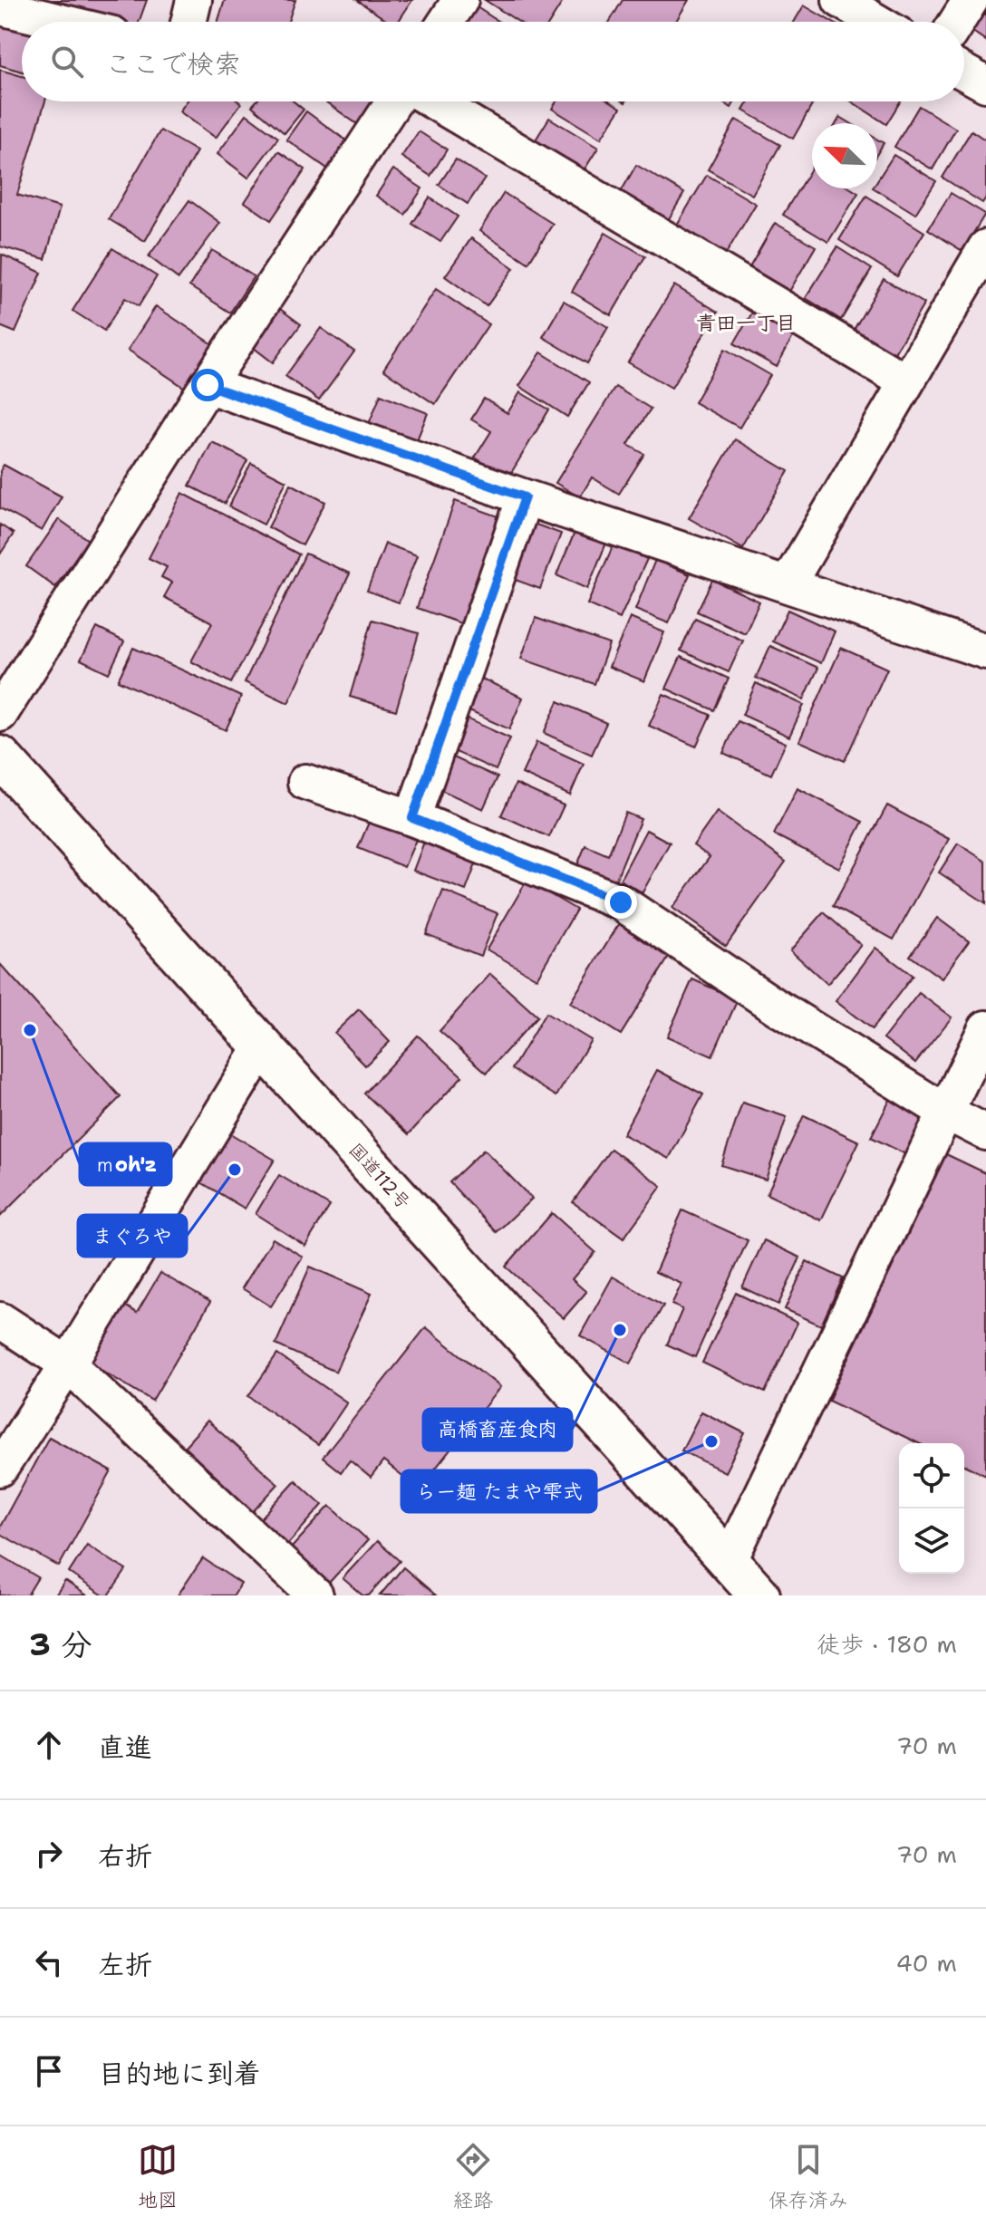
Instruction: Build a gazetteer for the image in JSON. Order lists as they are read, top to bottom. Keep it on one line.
{"streets":{"highway":["国道112号"]},"districts":["青田一丁目"],"places":["ｍoh'z","まぐろや","高橋畜産食肉","らー麺 たまや雫式"],"north":"top left","page":{"search":"ここで検索","heading":["3 分","徒歩 · 180 m"],"list":[["直進","70 m"],["右折","70 m"],["左折","40 m"],"目的地に到着"],"nav":["地図","経路","保存済み"]}}
